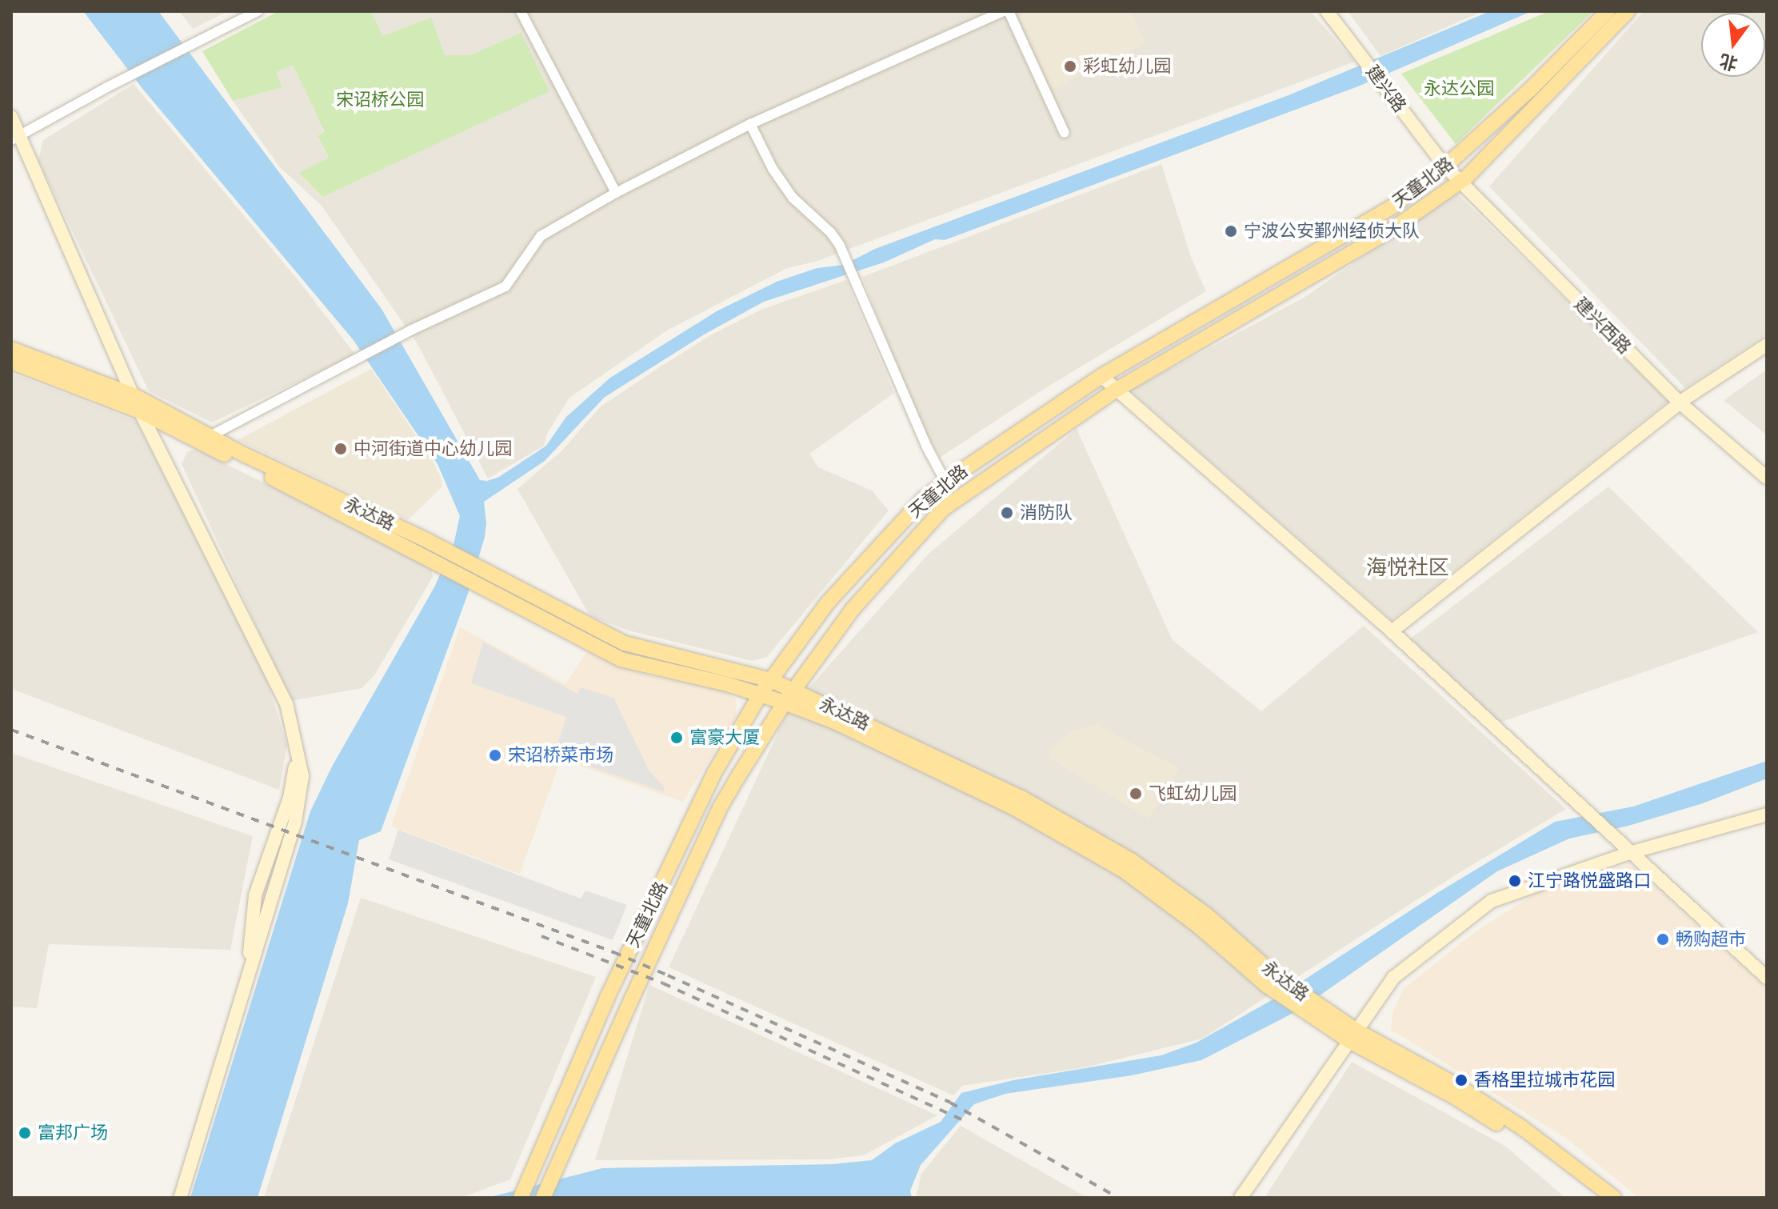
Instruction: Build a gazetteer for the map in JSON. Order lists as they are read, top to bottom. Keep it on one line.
{"streets":{"main road":["天童北路","永达路"],"street":["建兴路","建兴西路"]},"crossings":[["建兴路","天童北路"],["建兴路","建兴西路"],["天童北路","建兴西路"],["天童北路","永达路"]],"districts":["海悦社区"],"parks":["永达公园","宋诏桥公园"],"places":["彩虹幼儿园","宁波公安鄞州经侦大队","中河街道中心幼儿园","消防队","富豪大厦","宋诏桥菜市场","飞虹幼儿园","江宁路悦盛路口","畅购超市","香格里拉城市花园","富邦广场"],"north":"bottom"}
